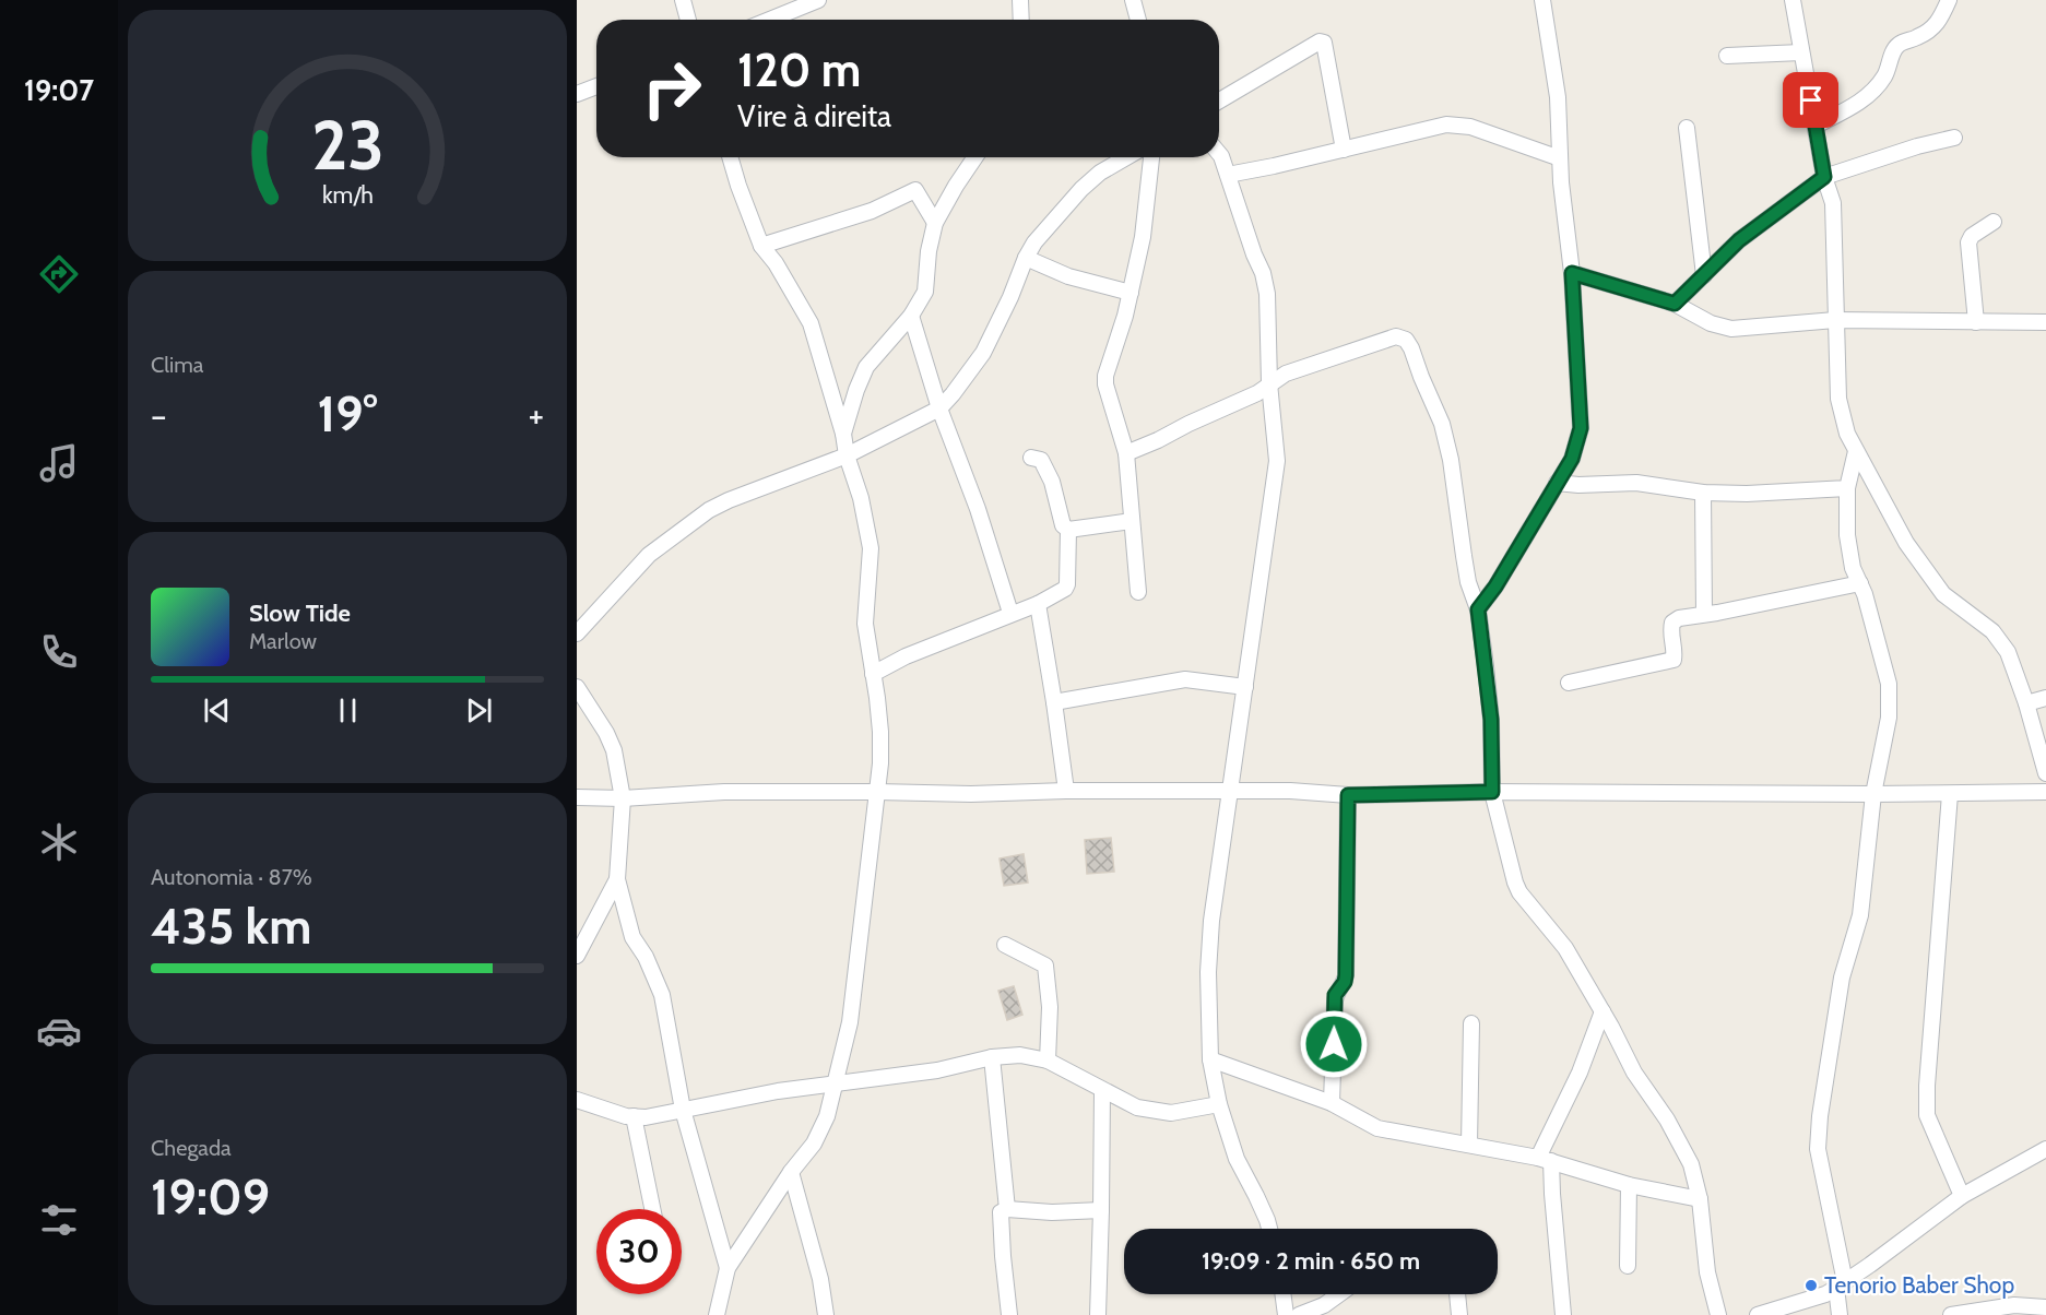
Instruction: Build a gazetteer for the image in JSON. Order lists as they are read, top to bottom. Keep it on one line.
{"places":["Tenorio Baber Shop"],"page":{"tabs":"19:07","turn":["120 m","Vire à direita"],"tile":["Clima",["Autonomia · 87%","435 km"],["Chegada","19:09"]],"heat":["−","19°","+"],"song":["Slow Tide","Marlow"],"limit":"30","trip":"19:09 · 2 min · 650 m","gauge":["23","km/h"]}}
